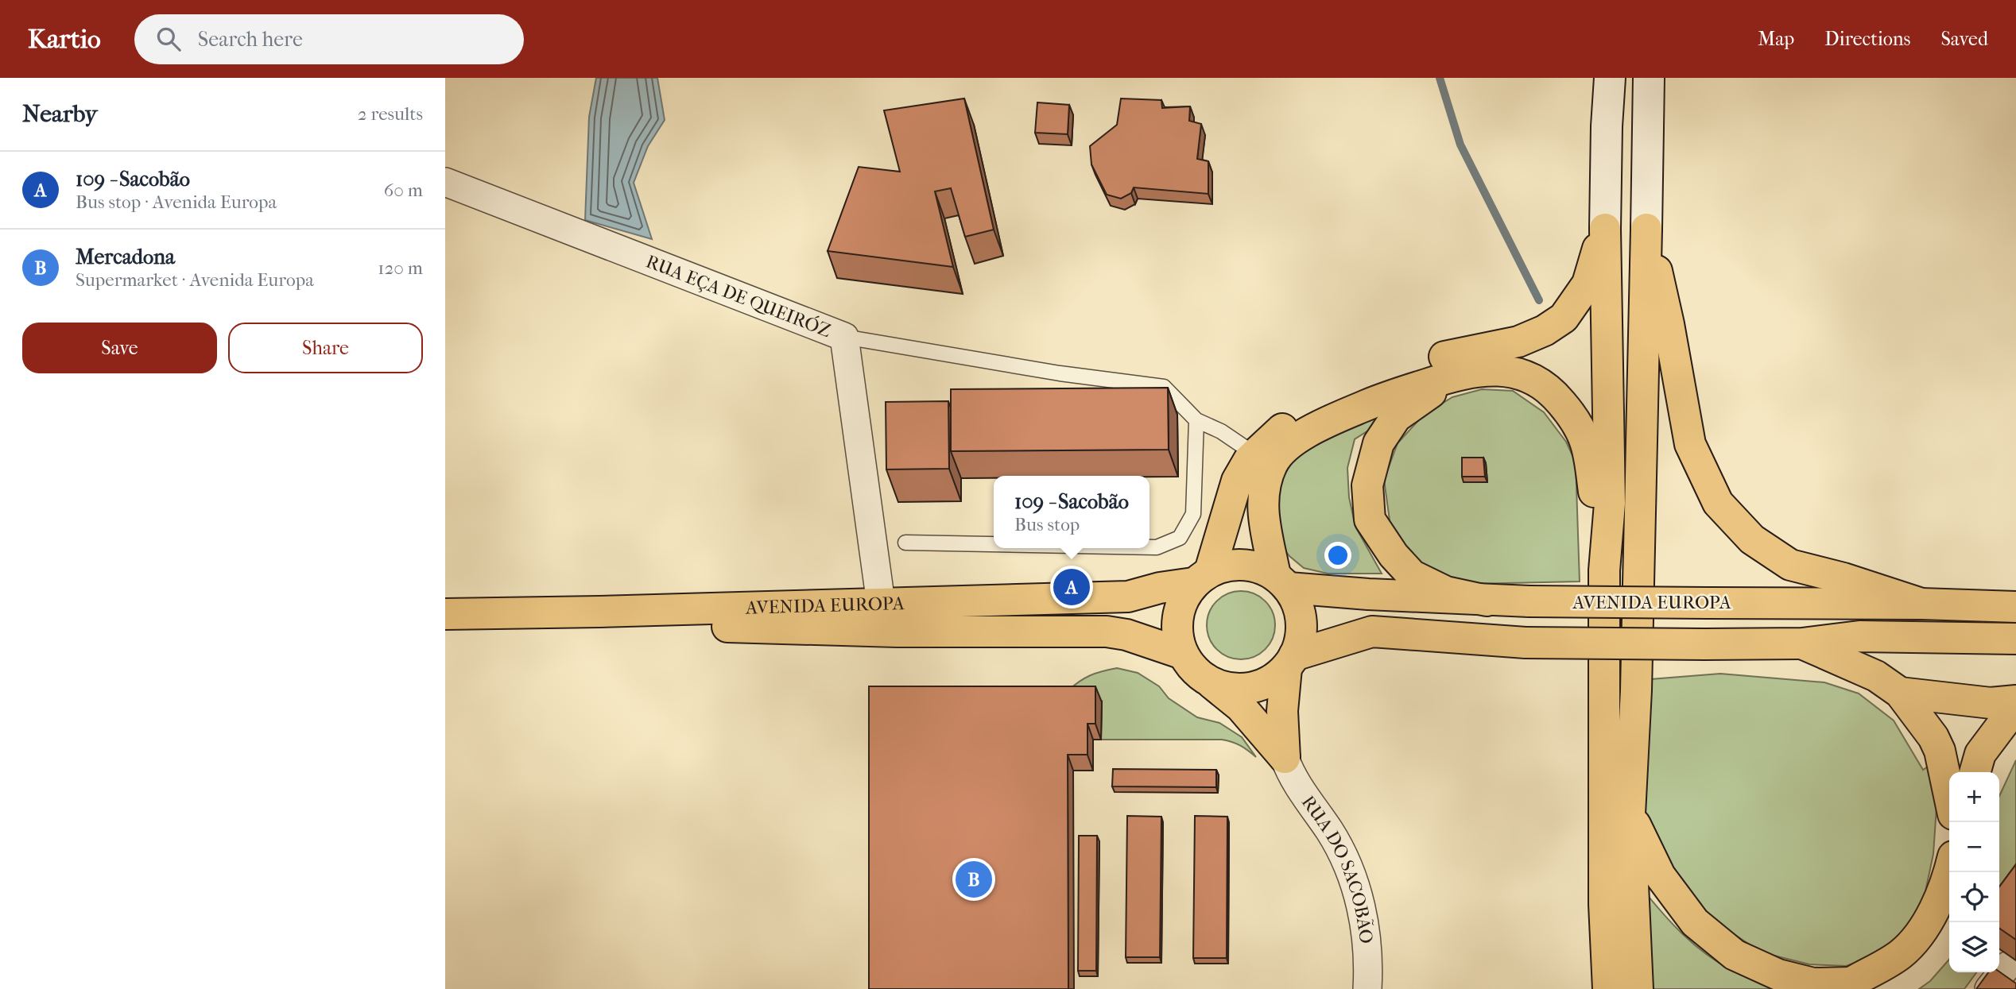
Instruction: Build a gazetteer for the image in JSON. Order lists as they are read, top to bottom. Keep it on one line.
{"streets":{"main road":["AVENIDA EUROPA"],"street":["RUA EÇA DE QUEIRÓZ","RUA DO SACOBÃO"]},"crossings":[["RUA EÇA DE QUEIRÓZ","AVENIDA EUROPA"]],"page":{"header":"Kartio","search":"Search here","nav":["Map","Directions","Saved"],"heading":["Nearby","2 results"],"list":[{"mark":"A","name":"109 - Sacobão","note":"Bus stop · Avenida Europa","value":"60 m"},{"mark":"B","name":"Mercadona","note":"Supermarket · Avenida Europa","value":"120 m"}],"buttons":["Save","Share"],"popup":["109 - Sacobão","Bus stop"],"pins":["A","B"],"map_buttons":["+","−"]}}
